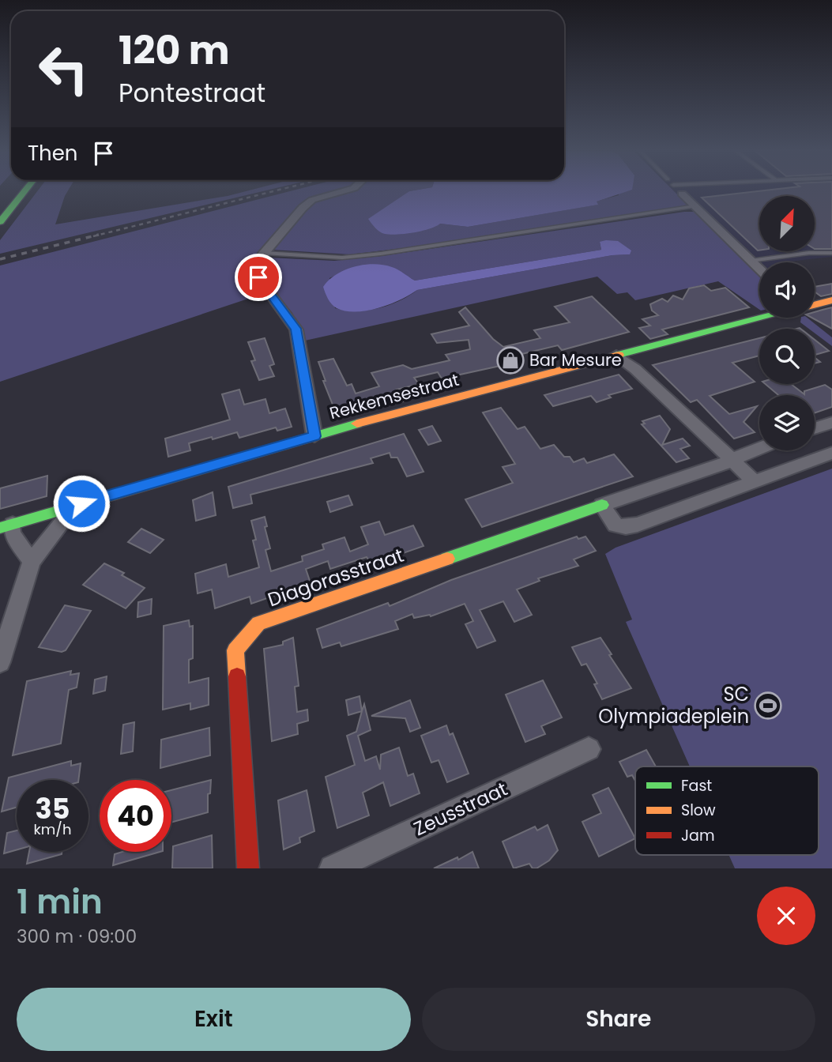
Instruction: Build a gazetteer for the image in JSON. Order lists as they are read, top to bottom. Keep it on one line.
{"streets":{"main road":["Rekkemsestraat","Diagorasstraat"],"street":["Zeusstraat"]},"places":{"shop":["Bar Mesure"],"sports":["SC Olympiadeplein"]},"legend":["Fast","Slow","Jam"],"north":"top right","page":{"turn":["120 m","Pontestraat"],"then":"Then","speed":"35 km/h","limit":"40","heading":["1 min","300 m · 09:00"],"buttons":["Exit","Share"]}}
